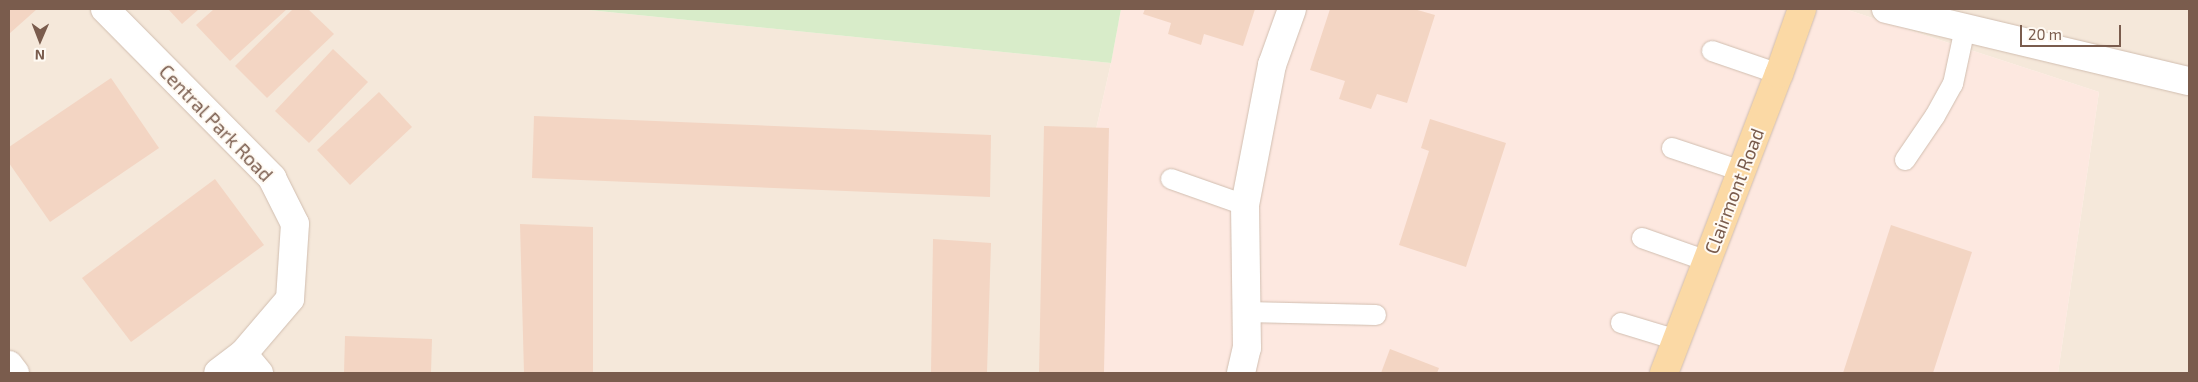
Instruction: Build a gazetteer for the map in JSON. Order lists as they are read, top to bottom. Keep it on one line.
{"streets":{"main road":["Clairmont Road"],"street":["Central Park Road"]},"scale_bar":"20 m","north":"bottom"}
